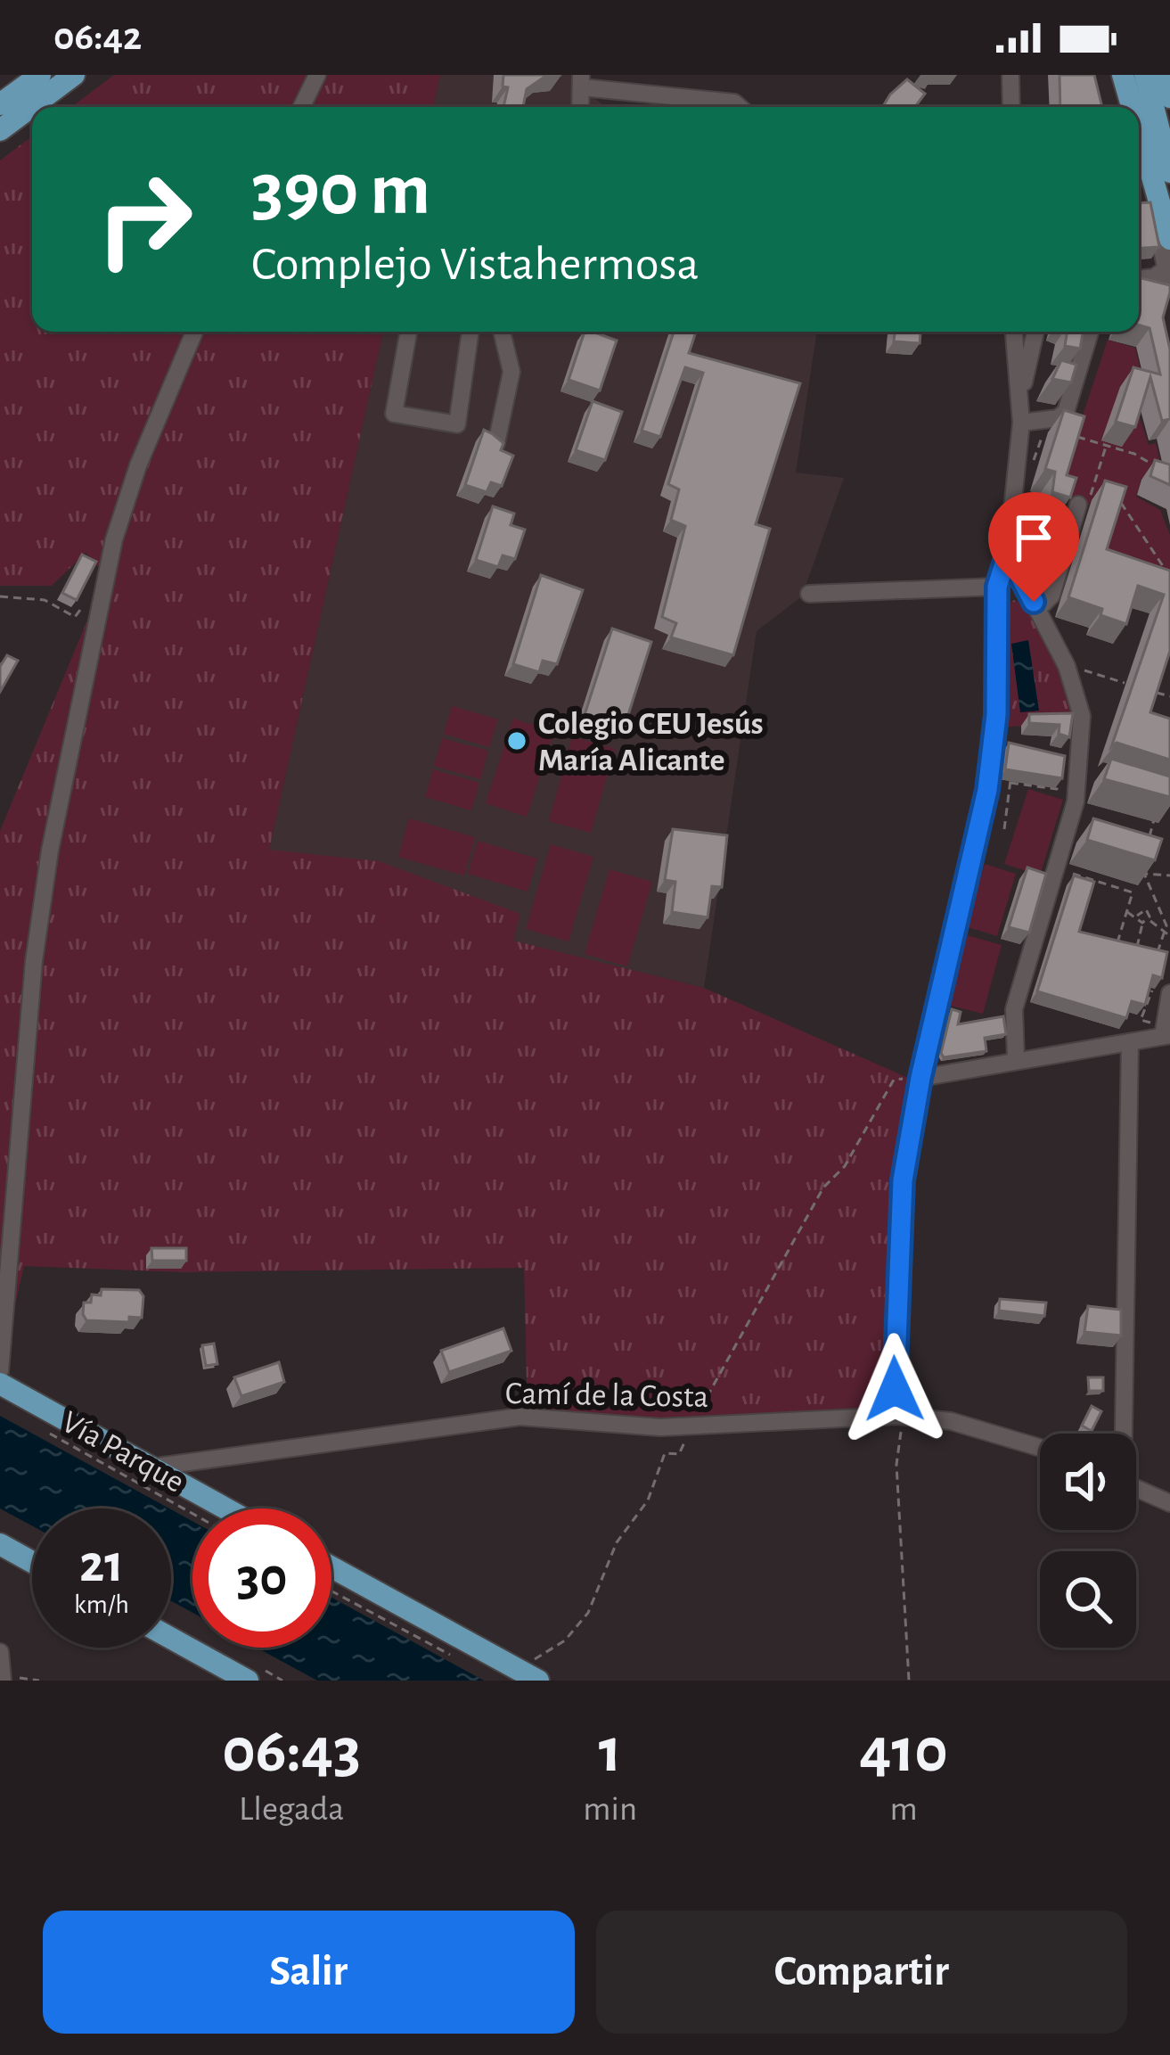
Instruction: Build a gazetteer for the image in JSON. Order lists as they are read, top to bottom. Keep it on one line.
{"streets":{"street":["Camí de la Costa"],"path":["Vía Parque"]},"places":["Colegio CEU Jesús María Alicante"],"page":{"status":"06:42","turn":["390 m","Complejo Vistahermosa"],"speed":"21 km/h","limit":"30","eta":["06:43","Llegada","1","min","410","m"],"buttons":["Salir","Compartir"]}}
